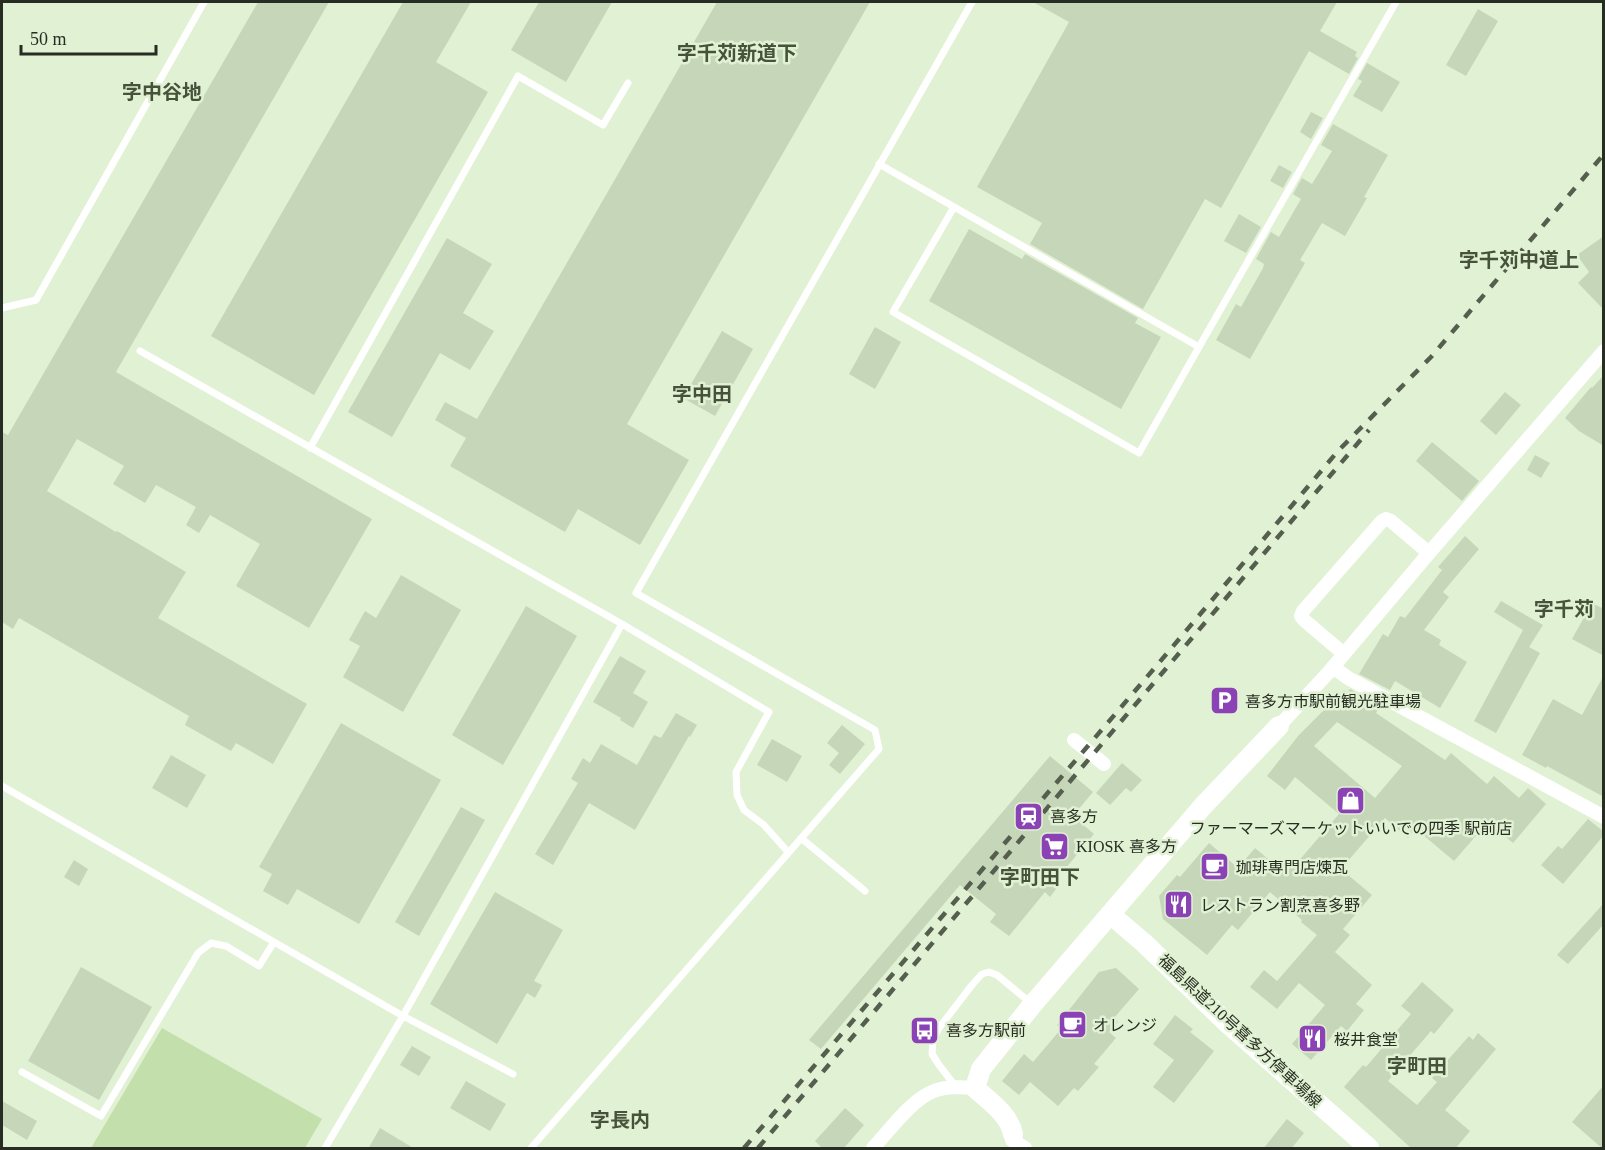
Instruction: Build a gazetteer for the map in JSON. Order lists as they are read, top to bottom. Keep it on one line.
{"streets":{"street":["福島県道210号喜多方停車場線"]},"districts":["字千苅新道下","字中谷地","字千苅中道上","字中田","字千苅","字町田下","字町田","字長内"],"places":{"parking":["喜多方市駅前観光駐車場"],"shop":["ファーマーズマーケットいいでの四季 駅前店"],"station":["喜多方"],"supermarket":["KIOSK 喜多方"],"cafe":["珈琲専門店煉瓦","オレンジ"],"restaurant":["レストラン割烹喜多野","桜井食堂"],"bus stop":["喜多方駅前"]},"scale_bar":"50 m"}
